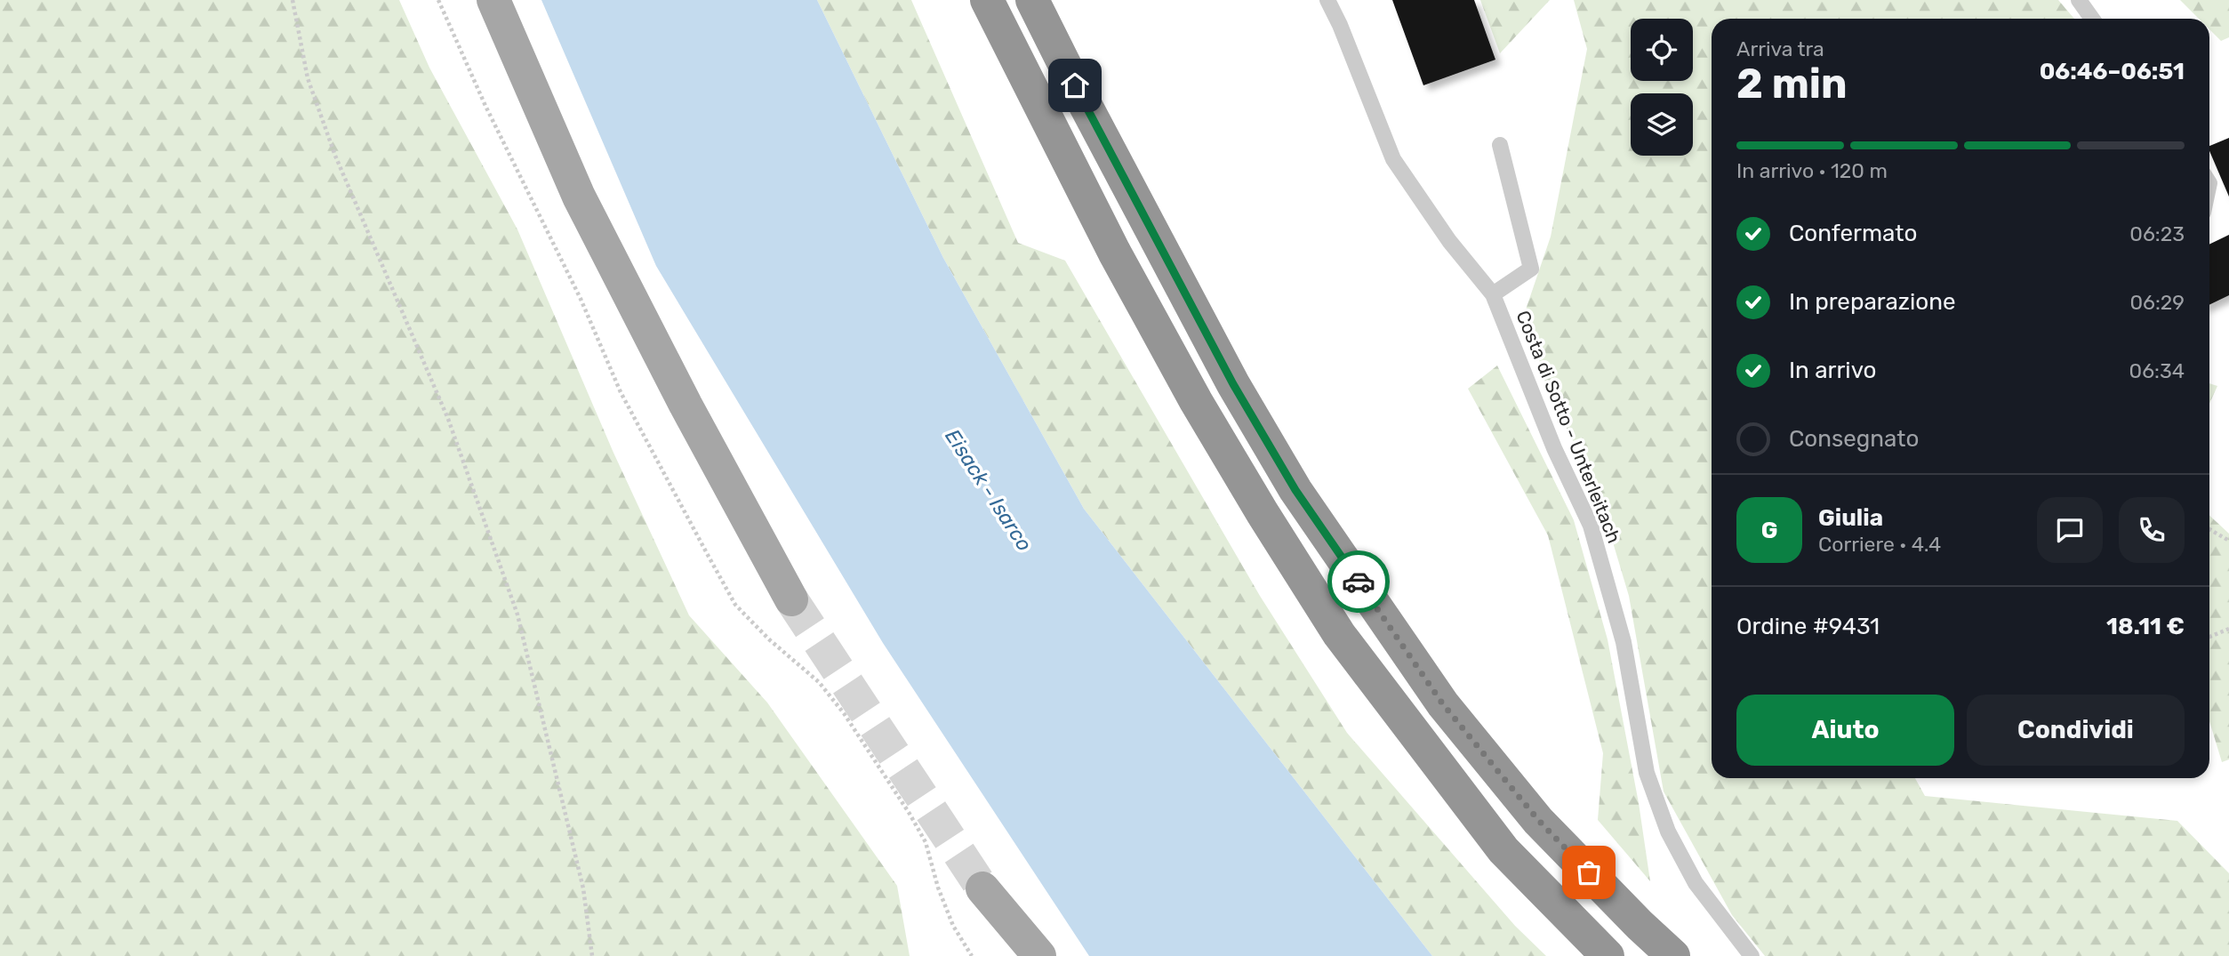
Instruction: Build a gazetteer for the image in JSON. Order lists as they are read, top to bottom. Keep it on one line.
{"streets":{"lane":["Costa di Sotto - Unterleitach"]},"water":["Eisack - Isarco"],"page":{"heading":["2 min","Arriva tra","06:46–06:51"],"panel":["Giulia","Corriere · 4.4","Ordine #9431","18.11 €"],"bar":"In arrivo · 120 m","list":[["Confermato","06:23"],["In preparazione","06:29"],["In arrivo","06:34"],"Consegnato"],"round":"G","buttons":["Aiuto","Condividi"]}}
